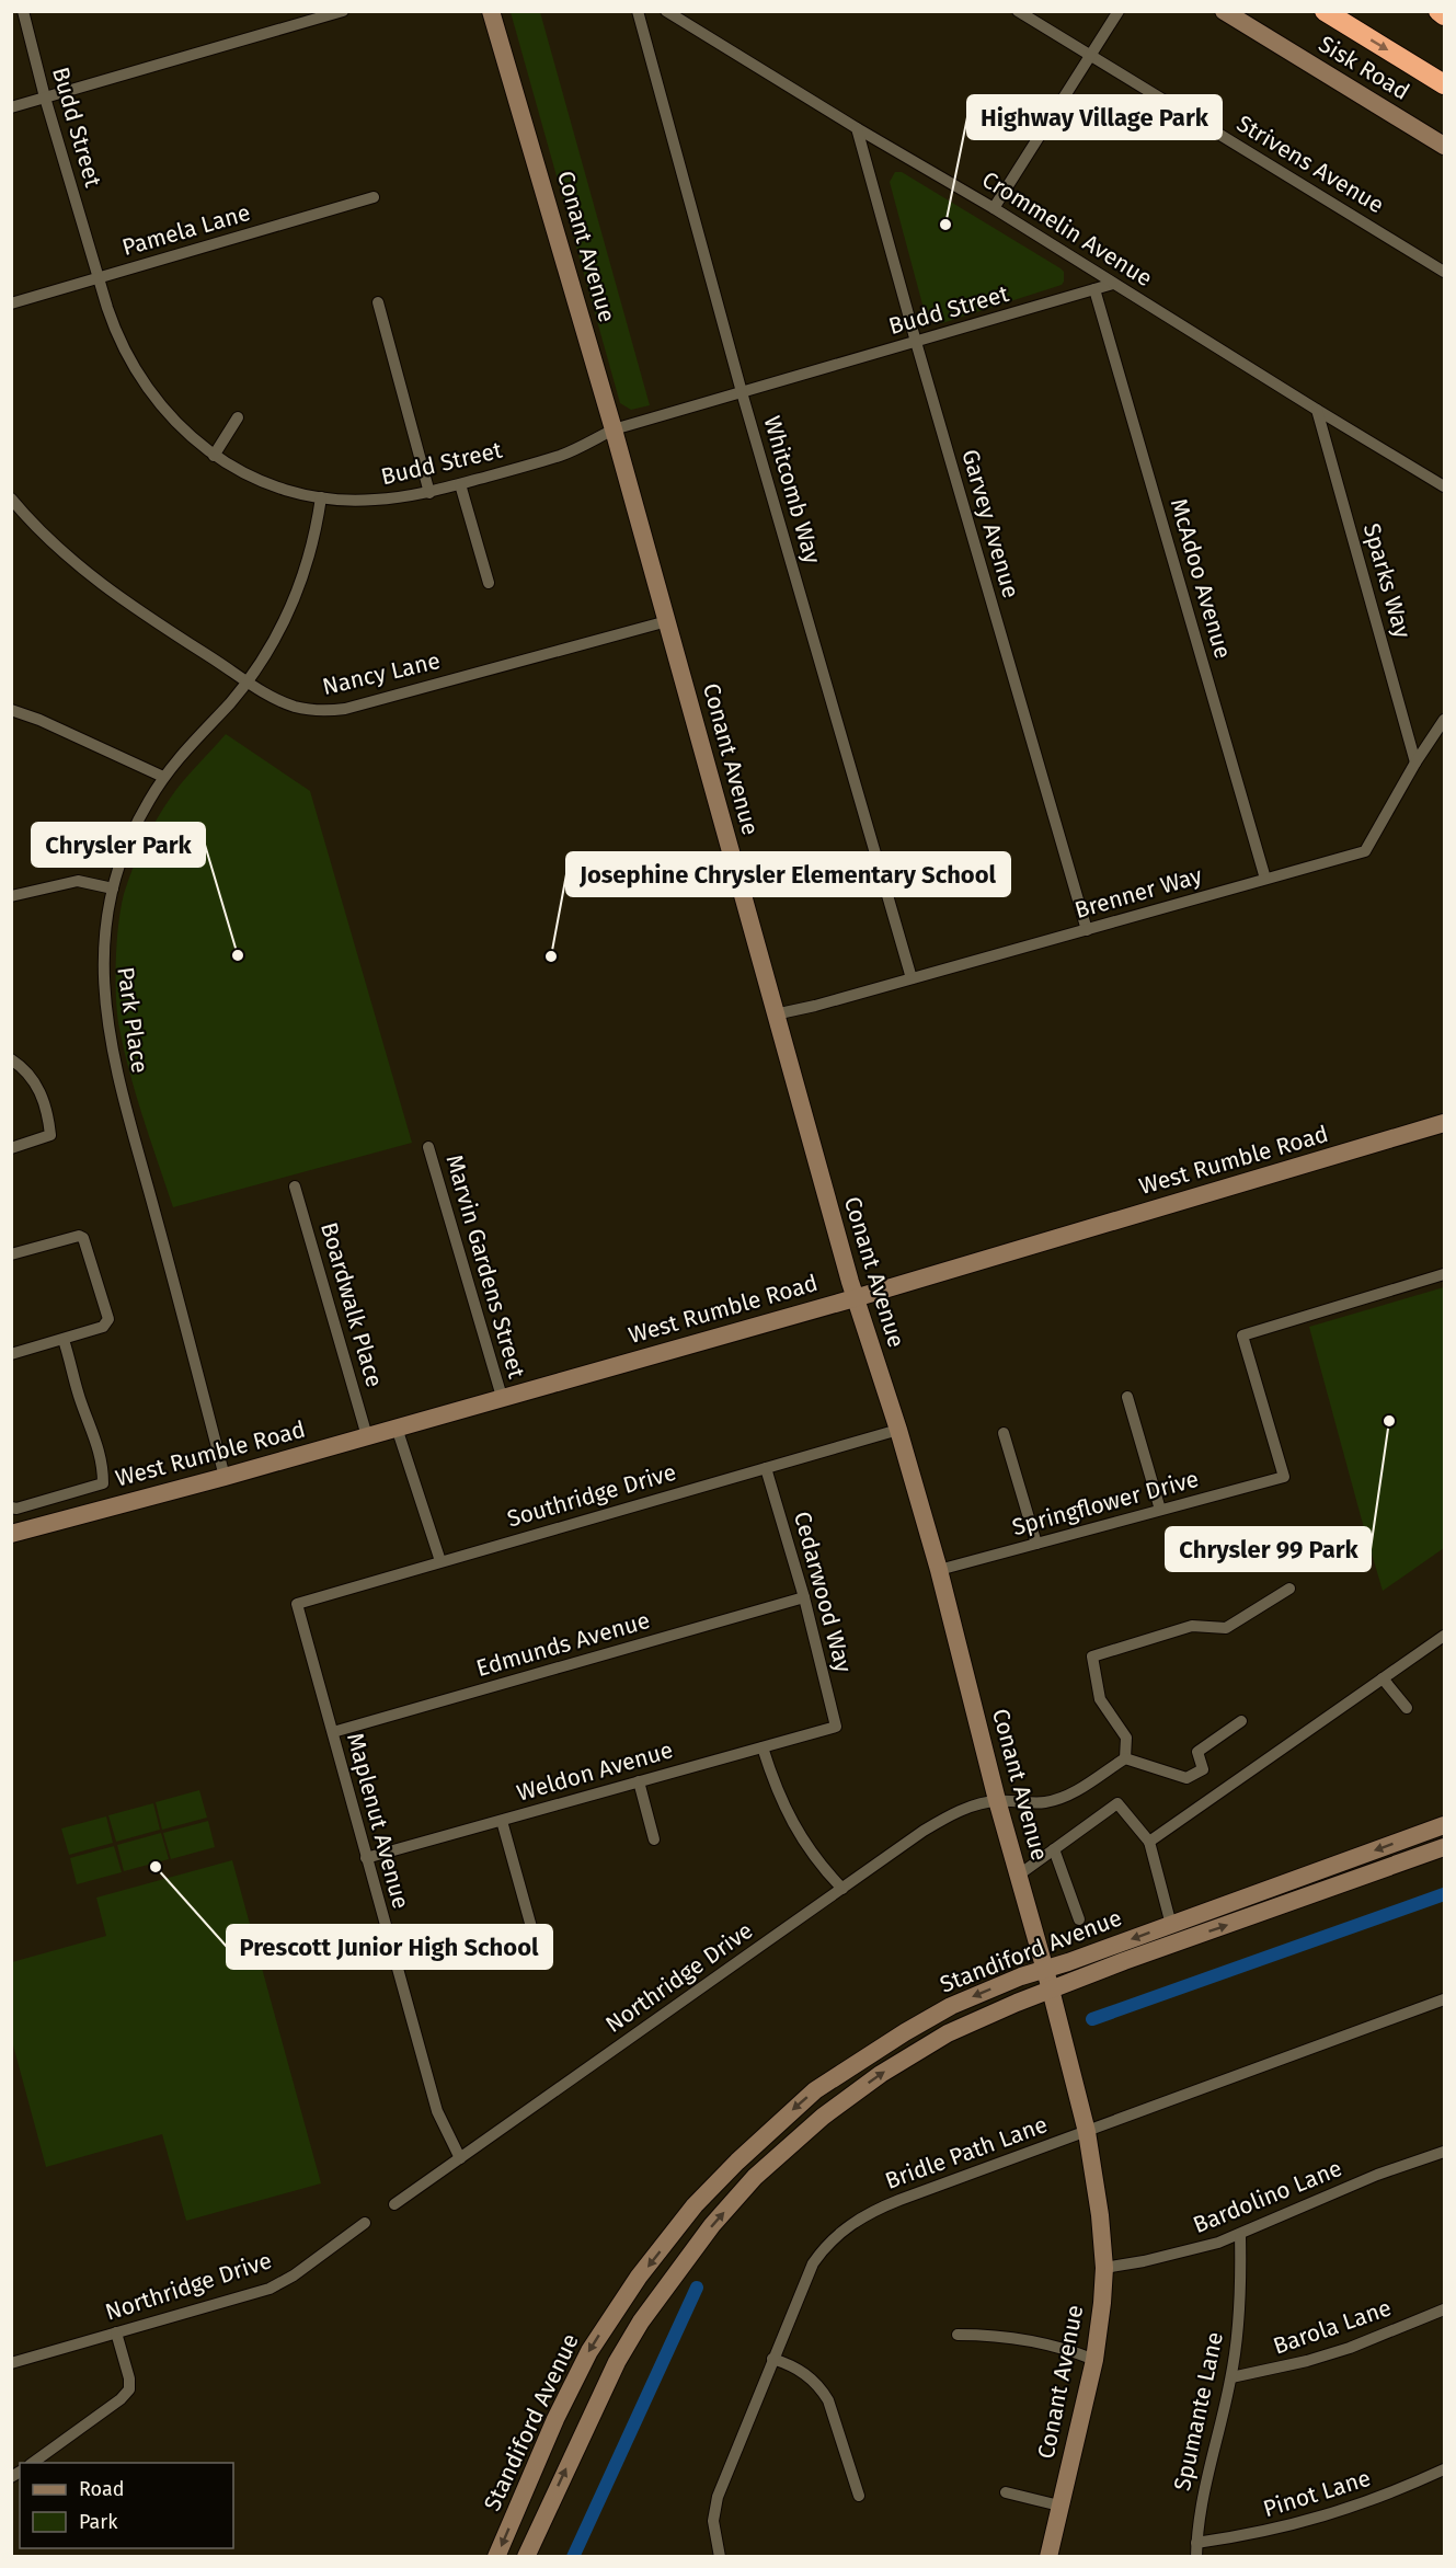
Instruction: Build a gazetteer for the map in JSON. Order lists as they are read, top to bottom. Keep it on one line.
{"streets":{"street":["Sisk Road","Budd Street","Strivens Avenue","Crommelin Avenue","Pamela Lane","Conant Avenue","Whitcomb Way","Garvey Avenue","McAdoo Avenue","Sparks Way","Nancy Lane","Brenner Way","Park Place","West Rumble Road","Marvin Gardens Street","Boardwalk Place","Southridge Drive","Springflower Drive","Cedarwood Way","Edmunds Avenue","Weldon Avenue","Maplenut Avenue","Standiford Avenue","Northridge Drive","Bridle Path Lane","Bardolino Lane","Barola Lane","Spumante Lane","Pinot Lane"]},"crossings":[["Budd Street","Crommelin Avenue"],["Budd Street","Pamela Lane"],["Budd Street","Conant Avenue"],["Budd Street","Whitcomb Way"],["Budd Street","Garvey Avenue"],["Budd Street","McAdoo Avenue"],["Budd Street","Park Place"],["Crommelin Avenue","Garvey Avenue"],["Crommelin Avenue","Sparks Way"],["Conant Avenue","Nancy Lane"],["Conant Avenue","Brenner Way"],["Conant Avenue","West Rumble Road"],["Conant Avenue","Southridge Drive"],["Conant Avenue","Springflower Drive"],["Conant Avenue","Standiford Avenue"],["Conant Avenue","Northridge Drive"],["Conant Avenue","Bridle Path Lane"],["Conant Avenue","Bardolino Lane"],["Whitcomb Way","Brenner Way"],["Garvey Avenue","Brenner Way"],["McAdoo Avenue","Brenner Way"],["Sparks Way","Brenner Way"],["Nancy Lane","Park Place"],["Park Place","West Rumble Road"],["West Rumble Road","Marvin Gardens Street"],["West Rumble Road","Boardwalk Place"],["Southridge Drive","Cedarwood Way"],["Southridge Drive","Maplenut Avenue"],["Cedarwood Way","Edmunds Avenue"],["Cedarwood Way","Weldon Avenue"],["Edmunds Avenue","Maplenut Avenue"],["Weldon Avenue","Maplenut Avenue"],["Maplenut Avenue","Northridge Drive"],["Bardolino Lane","Spumante Lane"],["Barola Lane","Spumante Lane"],["Spumante Lane","Pinot Lane"]],"places":["Highway Village Park","Chrysler Park","Josephine Chrysler Elementary School","Chrysler 99 Park","Prescott Junior High School"],"legend":["Road","Park"]}
